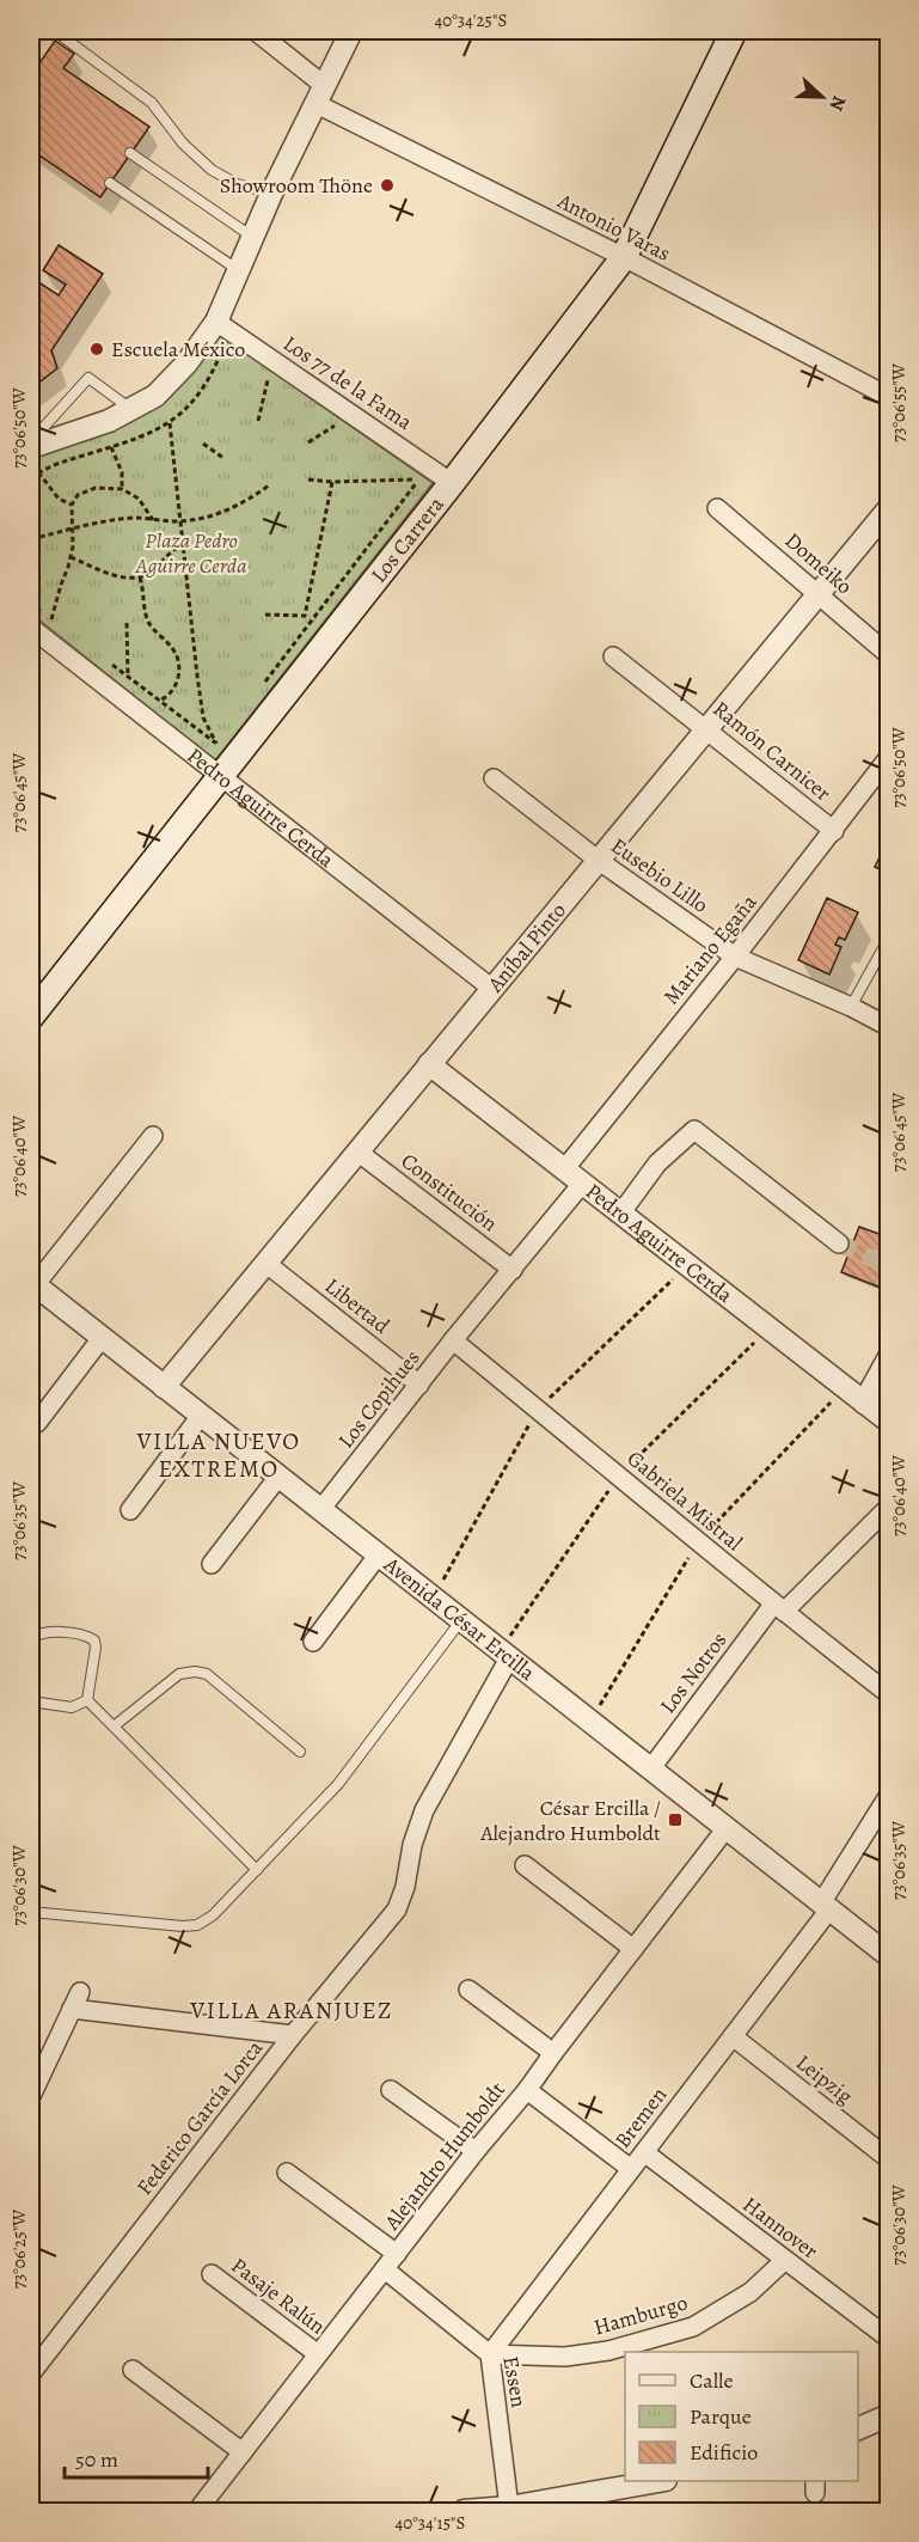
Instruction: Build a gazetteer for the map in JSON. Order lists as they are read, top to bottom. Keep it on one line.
{"streets":{"main road":["Los Carrera"],"street":["Antonio Varas","Los 77 de la Fama","Domeiko","Ramón Carnicer","Pedro Aguirre Cerda","Eusebio Lillo","Aníbal Pinto","Mariano Egaña","Constitución","Libertad","Los Copihues","Gabriela Mistral","Avenida César Ercilla","Los Notros","Leipzig","Federico García Lorca","Bremen","Alejandro Humboldt","Hannover","Pasaje Ralún","Hamburgo","Essen"]},"crossings":[["Antonio Varas","Los Carrera"],["Los 77 de la Fama","Los Carrera"],["Los Carrera","Pedro Aguirre Cerda"],["Domeiko","Aníbal Pinto"],["Ramón Carnicer","Aníbal Pinto"],["Ramón Carnicer","Mariano Egaña"],["Pedro Aguirre Cerda","Aníbal Pinto"],["Pedro Aguirre Cerda","Mariano Egaña"],["Pedro Aguirre Cerda","Los Copihues"],["Eusebio Lillo","Aníbal Pinto"],["Eusebio Lillo","Mariano Egaña"],["Aníbal Pinto","Constitución"],["Aníbal Pinto","Libertad"],["Aníbal Pinto","Avenida César Ercilla"],["Constitución","Los Copihues"],["Libertad","Los Copihues"],["Los Copihues","Gabriela Mistral"],["Los Copihues","Avenida César Ercilla"],["Gabriela Mistral","Los Notros"],["Avenida César Ercilla","Los Notros"],["Avenida César Ercilla","Federico García Lorca"],["Avenida César Ercilla","Bremen"],["Avenida César Ercilla","Alejandro Humboldt"],["Leipzig","Bremen"],["Bremen","Hannover"],["Bremen","Hamburgo"],["Bremen","Essen"],["Alejandro Humboldt","Pasaje Ralún"],["Alejandro Humboldt","Essen"],["Hannover","Hamburgo"],["Hamburgo","Essen"]],"districts":["VILLA NUEVO EXTREMO","VILLA ARANJUEZ"],"parks":["Plaza Pedro Aguirre Cerda"],"places":{"other":["Showroom Thöne","Escuela México"],"transit":["César Ercilla / Alejandro Humboldt"]},"legend":["Calle","Parque","Edificio"],"scale_bar":"50 m","north":"right","coordinates":["40°34'25\"S","73°06'55\"W","73°06'50\"W","73°06'45\"W","73°06'40\"W","73°06'35\"W","73°06'30\"W","73°06'25\"W","40°34'15\"S"]}
